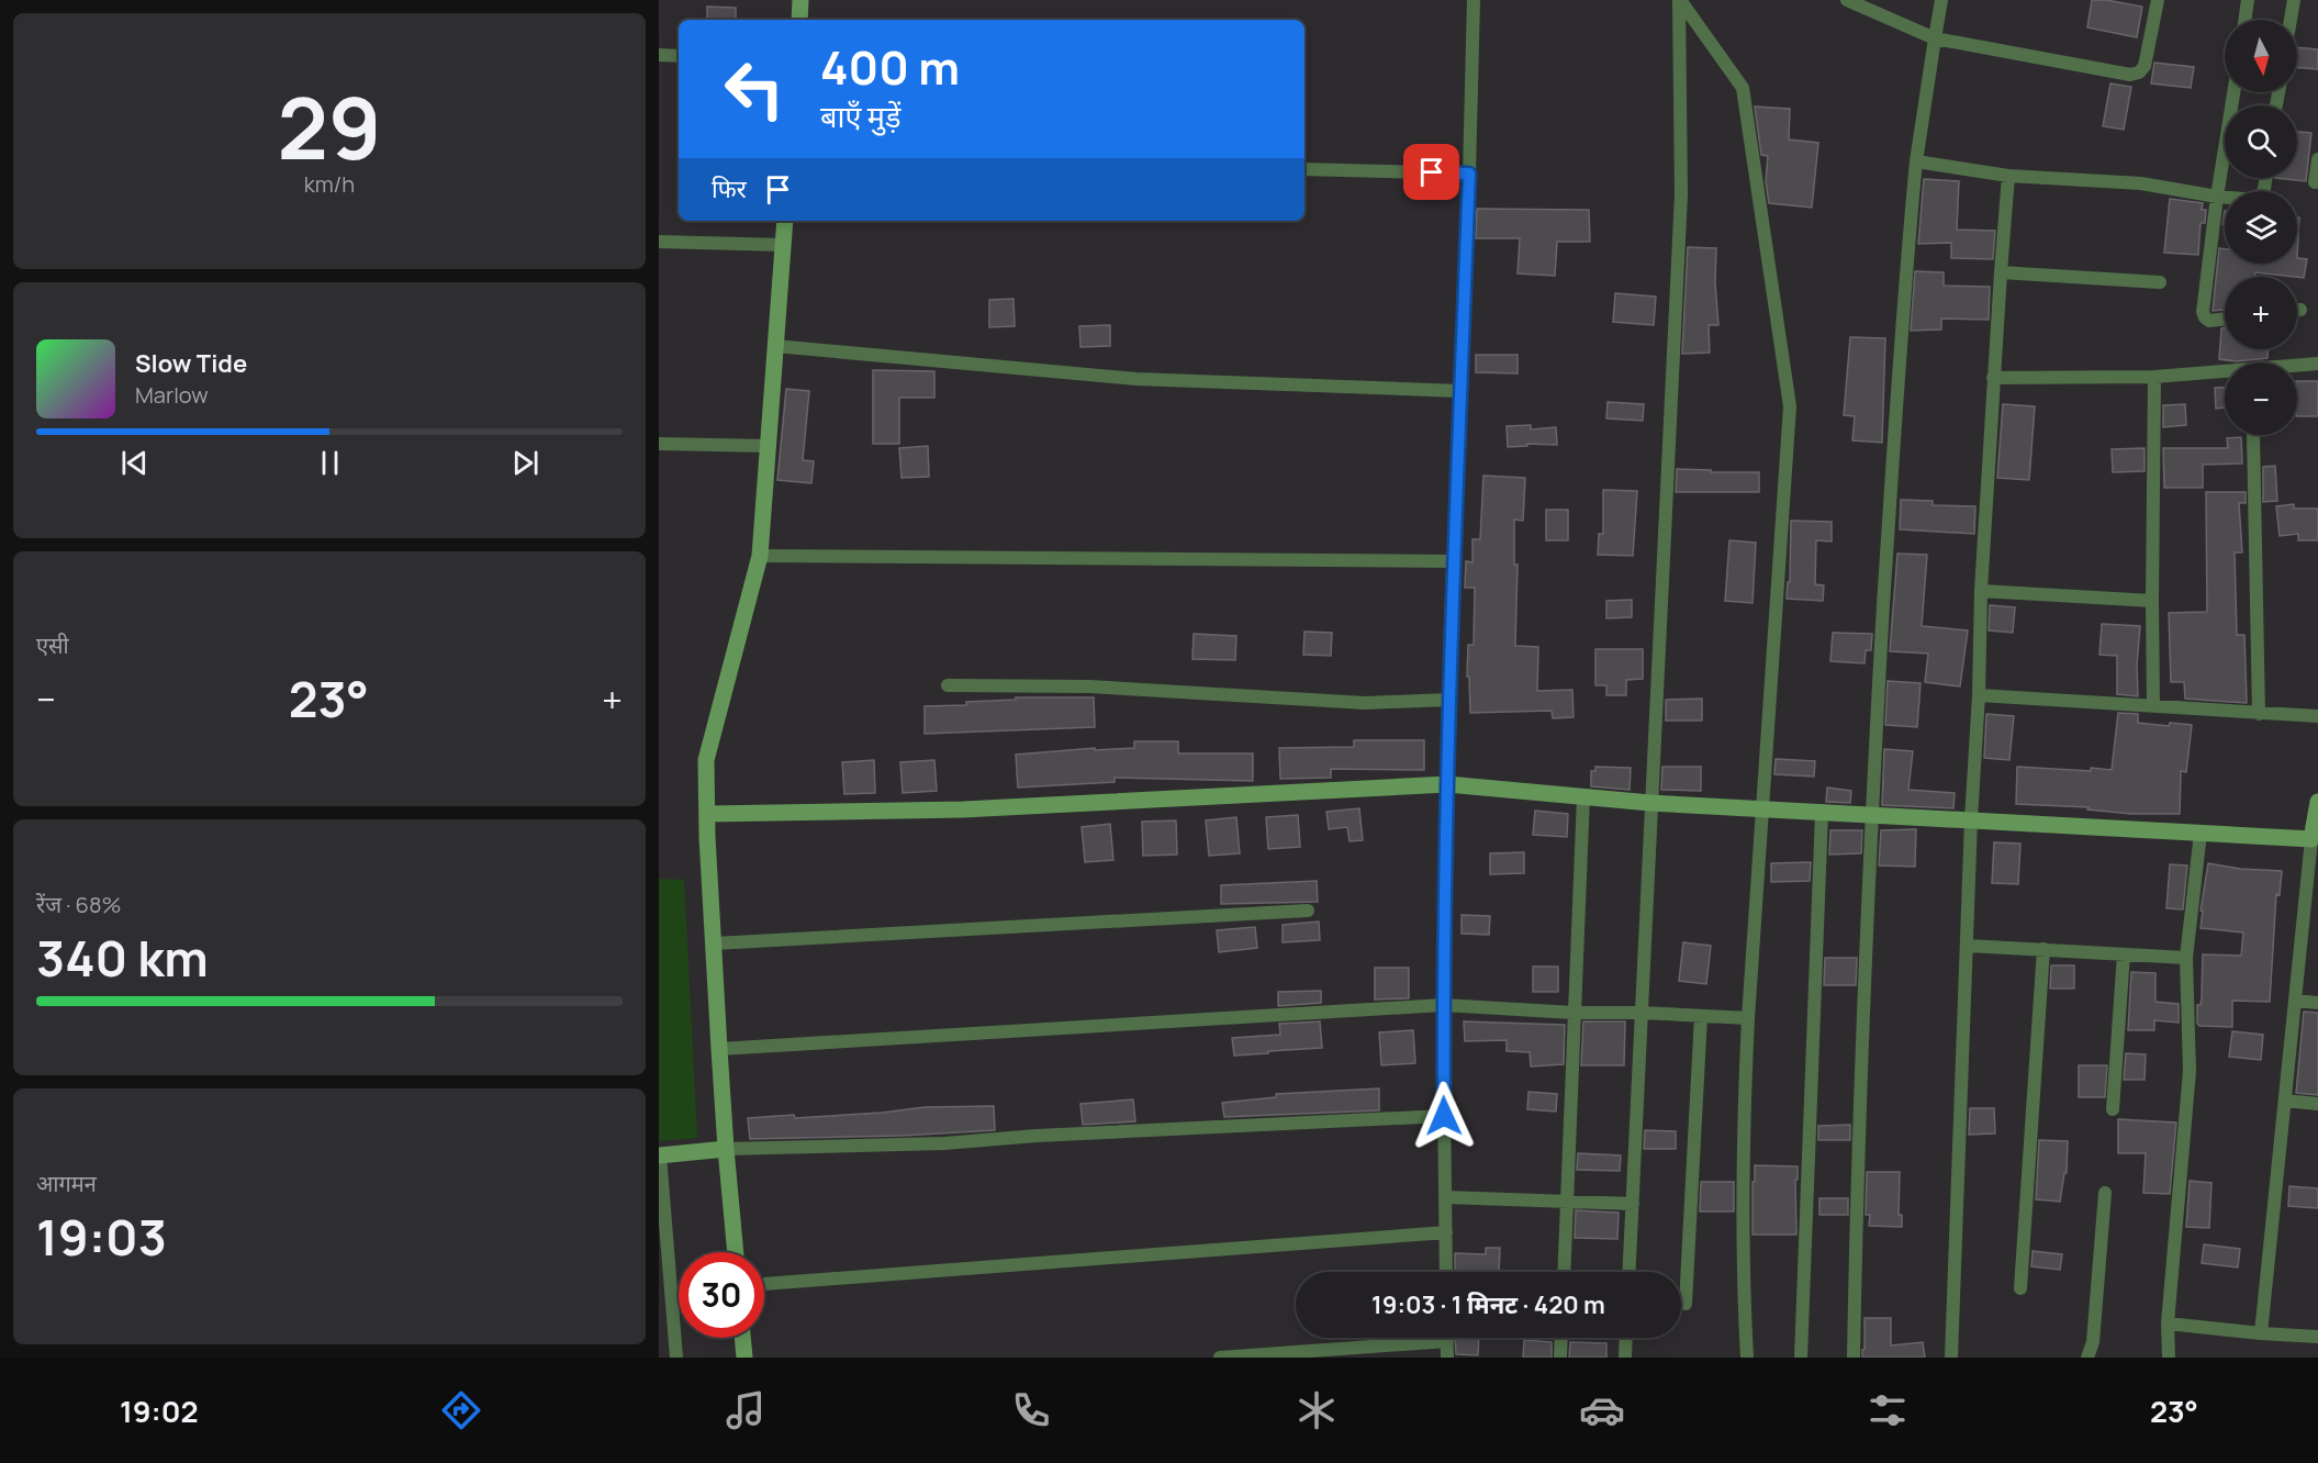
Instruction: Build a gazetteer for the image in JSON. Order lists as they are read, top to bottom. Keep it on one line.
{"north":"bottom","page":{"tile":[["29","km/h"],"एसी",["रेंज · 68%","340 km"],["आगमन","19:03"]],"map_buttons":["+","−"],"turn":["400 m","बाएँ मुड़ें"],"then":"फिर","song":["Slow Tide","Marlow"],"heat":["−","23°","+"],"limit":"30","trip":"19:03 · 1 मिनट · 420 m","tabs":["19:02","23°"]}}
